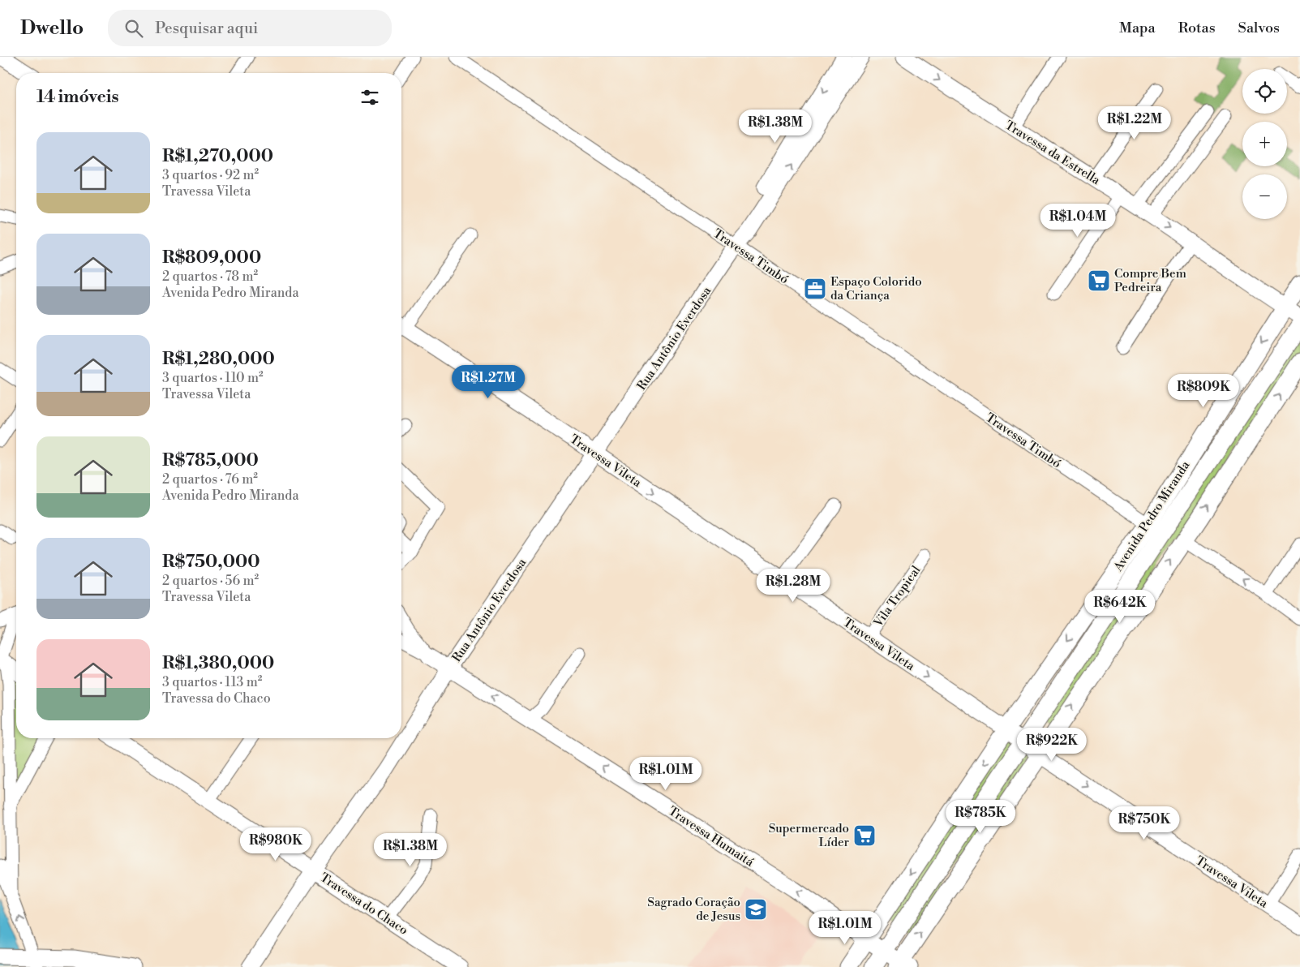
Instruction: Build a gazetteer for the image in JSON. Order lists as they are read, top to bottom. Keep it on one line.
{"streets":{"main road":["Avenida Pedro Miranda"],"street":["Travessa da Estrella","Travessa Timbó","Rua Antônio Everdosa","Travessa Vileta","Vila Tropical","Travessa Humaitá","Travessa do Chaco"]},"crossings":[["Travessa da Estrella","Avenida Pedro Miranda"],["Travessa Timbó","Rua Antônio Everdosa"],["Travessa Timbó","Avenida Pedro Miranda"],["Rua Antônio Everdosa","Travessa Vileta"],["Rua Antônio Everdosa","Travessa Humaitá"],["Rua Antônio Everdosa","Travessa do Chaco"],["Travessa Vileta","Avenida Pedro Miranda"],["Travessa Vileta","Vila Tropical"],["Avenida Pedro Miranda","Travessa Humaitá"]],"one_way":["Travessa da Estrella","Travessa Vileta","Travessa Humaitá"],"places":{"supermarket":["Compre Bem Pedreira","Supermercado Líder"],"office":["Espaço Colorido da Criança"],"school or university":["Sagrado Coração de Jesus"]},"page":{"header":"Dwello","search":"Pesquisar aqui","nav":["Mapa","Rotas","Salvos"],"map_buttons":["+","−"],"heading":"14 imóveis","price":["R$1.22M","R$1.38M","R$1.04M","R$1.27M","R$809K","R$1.28M","R$642K","R$922K","R$1.01M","R$785K","R$750K","R$980K","R$1.38M","R$1.01M"],"list":[{"name":"R$1,270,000","note":"3 quartos · 92 m² · Travessa Vileta"},{"name":"R$809,000","note":"2 quartos · 78 m² · Avenida Pedro Miranda"},{"name":"R$1,280,000","note":"3 quartos · 110 m² · Travessa Vileta"},{"name":"R$785,000","note":"2 quartos · 76 m² · Avenida Pedro Miranda"},{"name":"R$750,000","note":"2 quartos · 56 m² · Travessa Vileta"},{"name":"R$1,380,000","note":"3 quartos · 113 m² · Travessa do Chaco"}]}}
